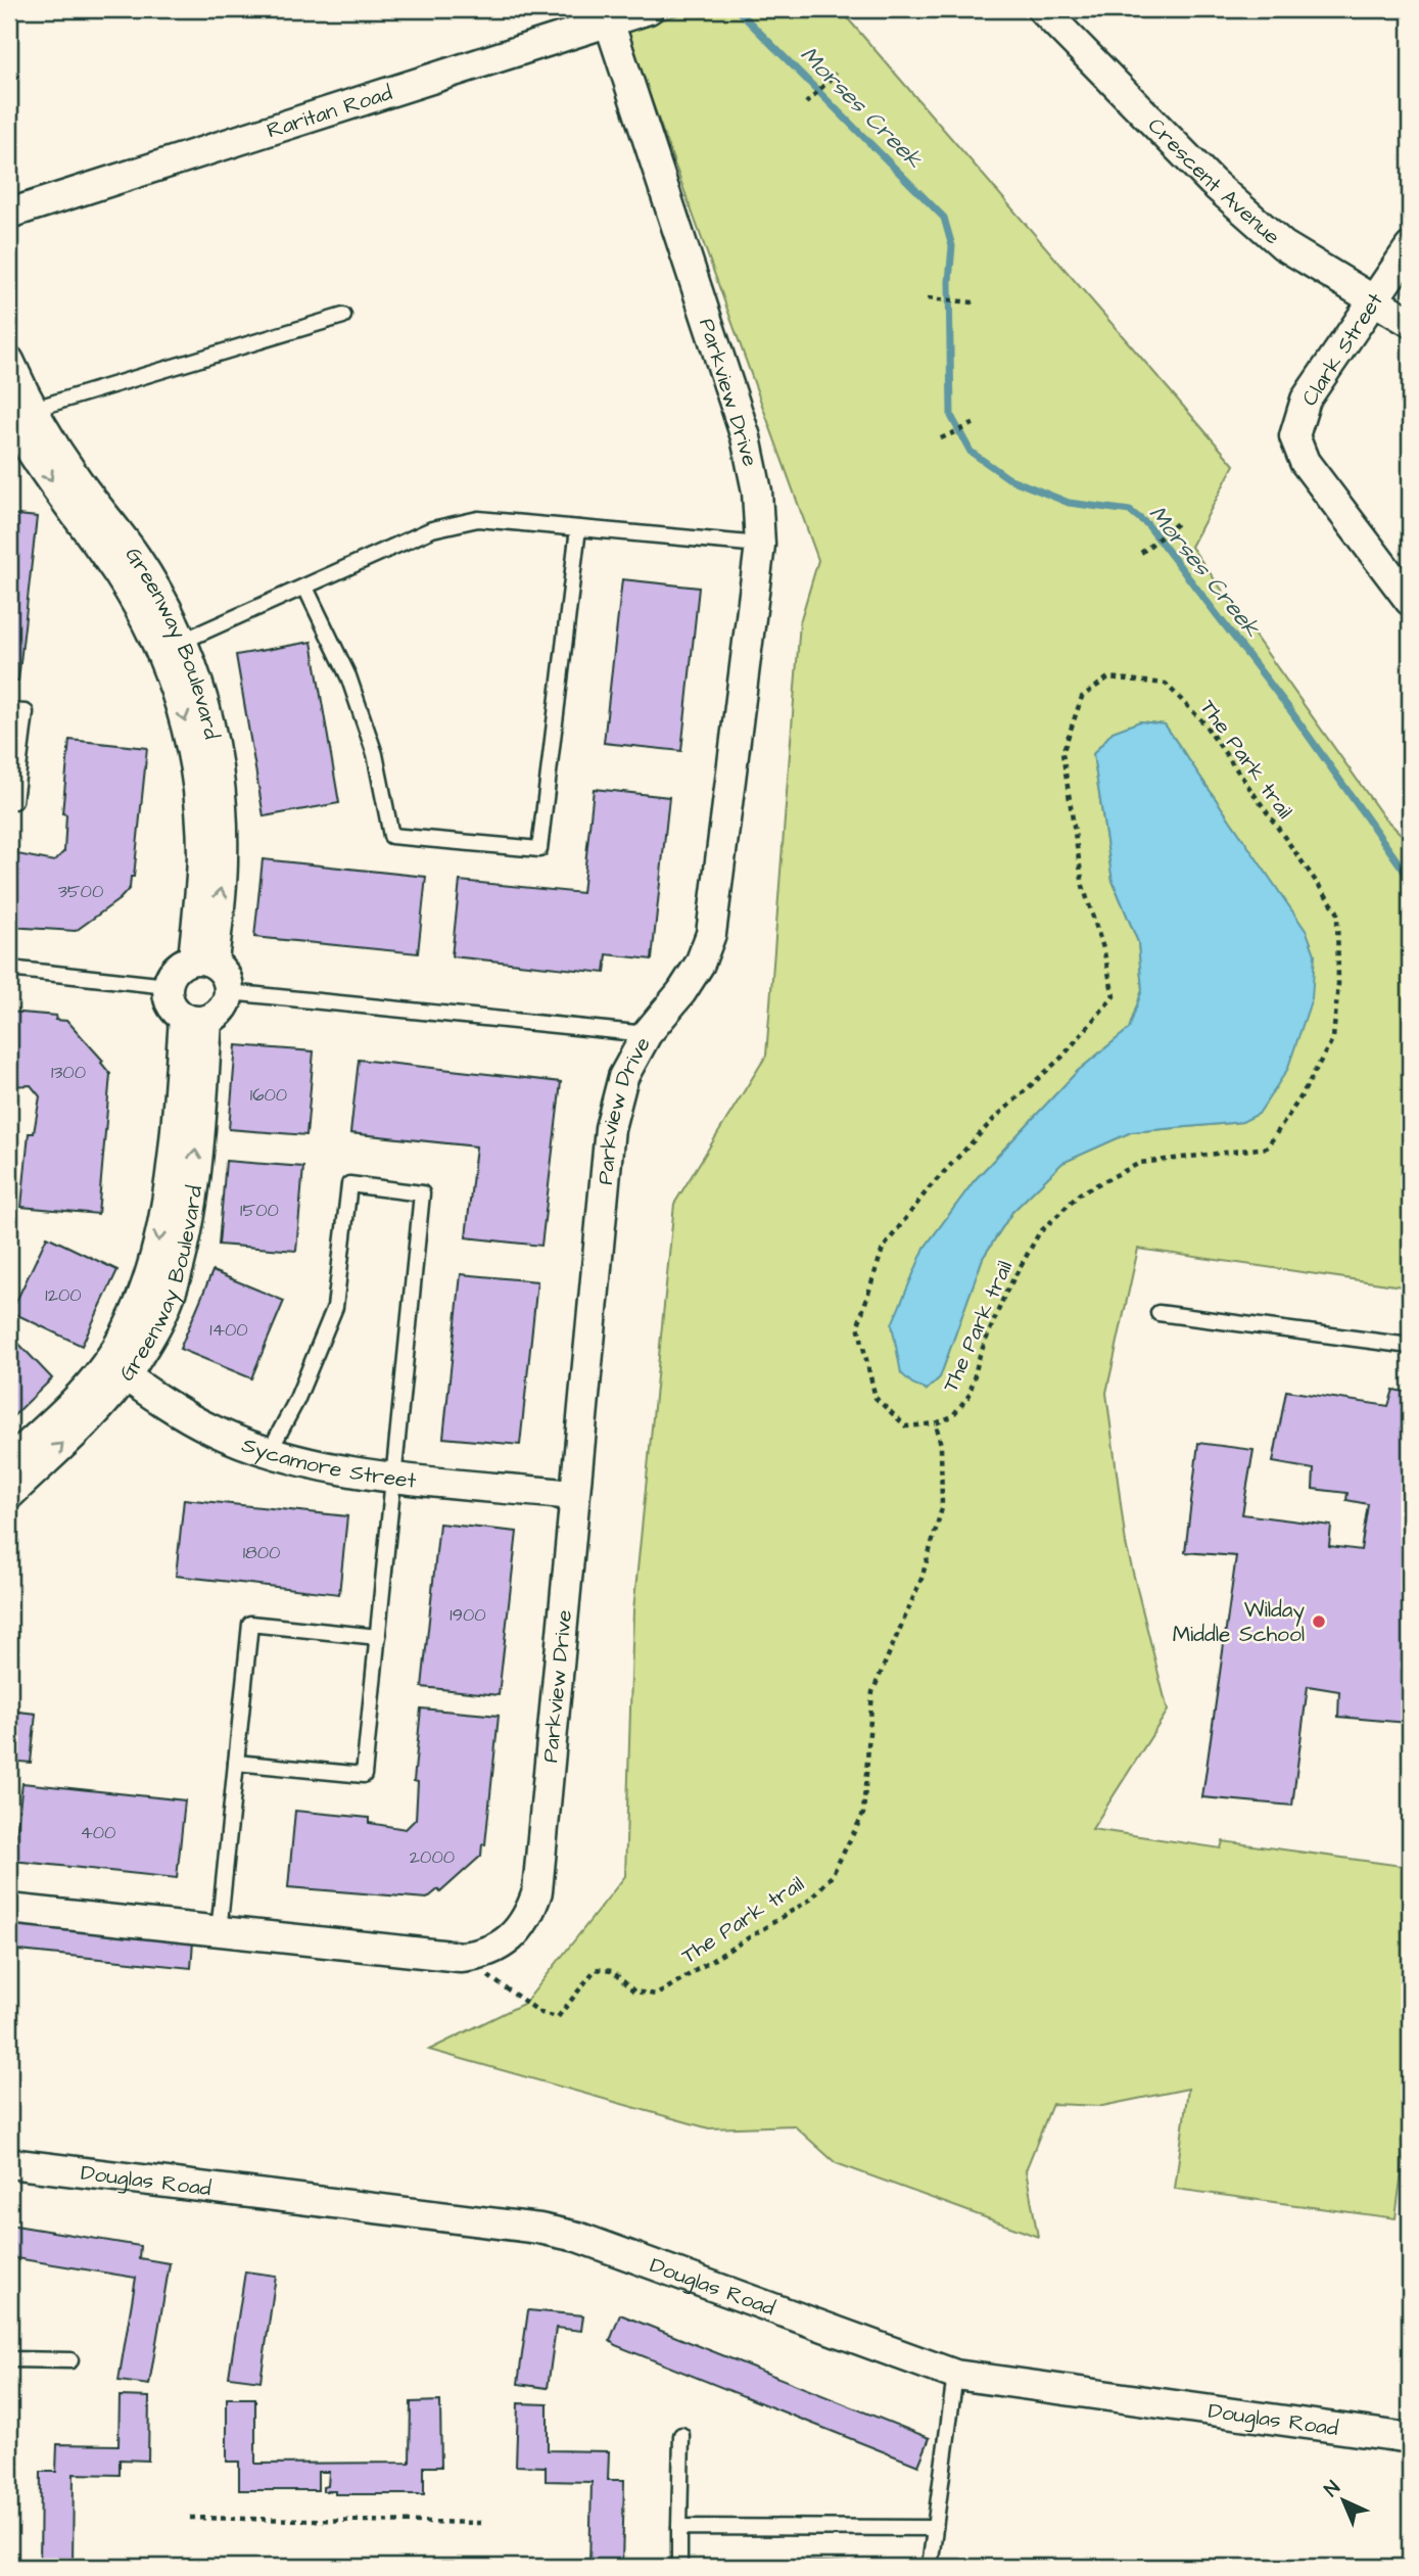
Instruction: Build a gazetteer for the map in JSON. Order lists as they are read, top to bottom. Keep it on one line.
{"streets":{"street":["Raritan Road","Crescent Avenue","Clark Street","Parkview Drive","Greenway Boulevard","Sycamore Street","Douglas Road"],"path":["The Park trail"]},"crossings":[["Raritan Road","Parkview Drive"],["Crescent Avenue","Clark Street"],["Parkview Drive","The Park trail"],["Parkview Drive","Sycamore Street"],["Greenway Boulevard","Sycamore Street"]],"water":["Morses Creek"],"places":["Wilday Middle School"],"house_numbers":["3500","1300","1600","1500","1200","1400","1800","1900","400","2000"],"north":"top left"}
